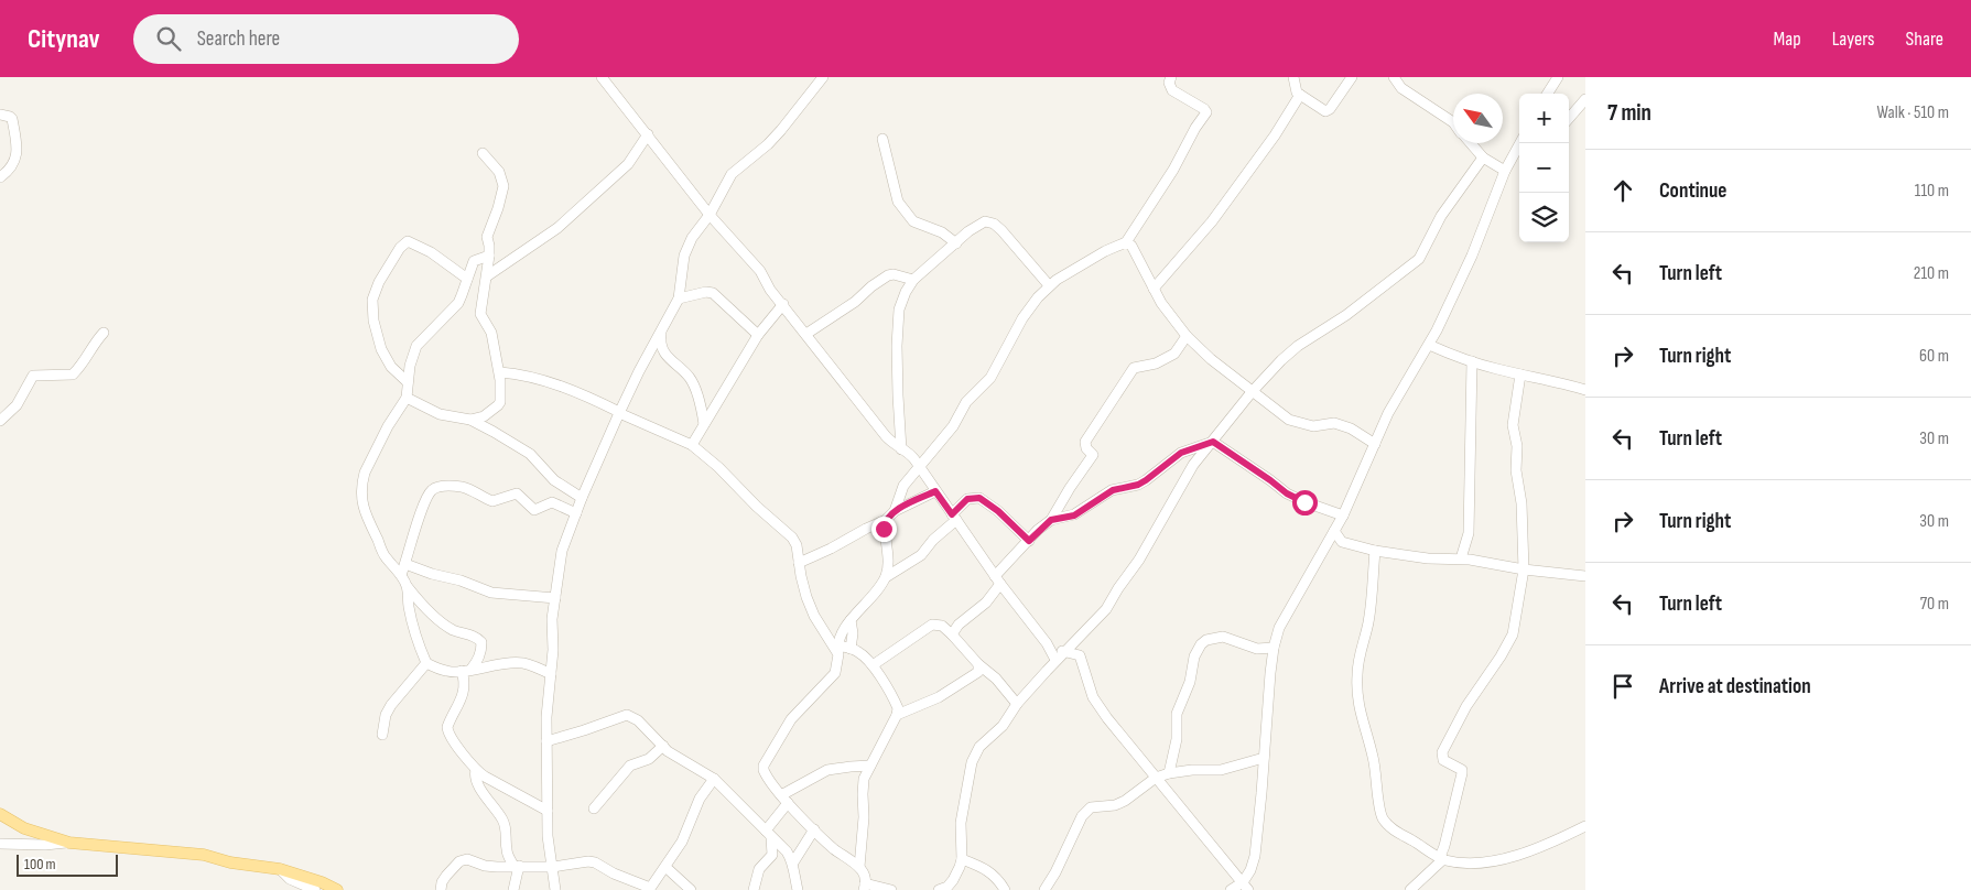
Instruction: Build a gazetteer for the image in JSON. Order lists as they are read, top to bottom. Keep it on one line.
{"scale_bar":"100 m","north":"top left","page":{"header":"Citynav","search":"Search here","nav":["Map","Layers","Share"],"heading":["7 min","Walk · 510 m"],"map_buttons":["+","−"],"list":[["Continue","110 m"],["Turn left","210 m"],["Turn right","60 m"],["Turn left","30 m"],["Turn right","30 m"],["Turn left","70 m"],"Arrive at destination"],"scale":"100 m"}}
